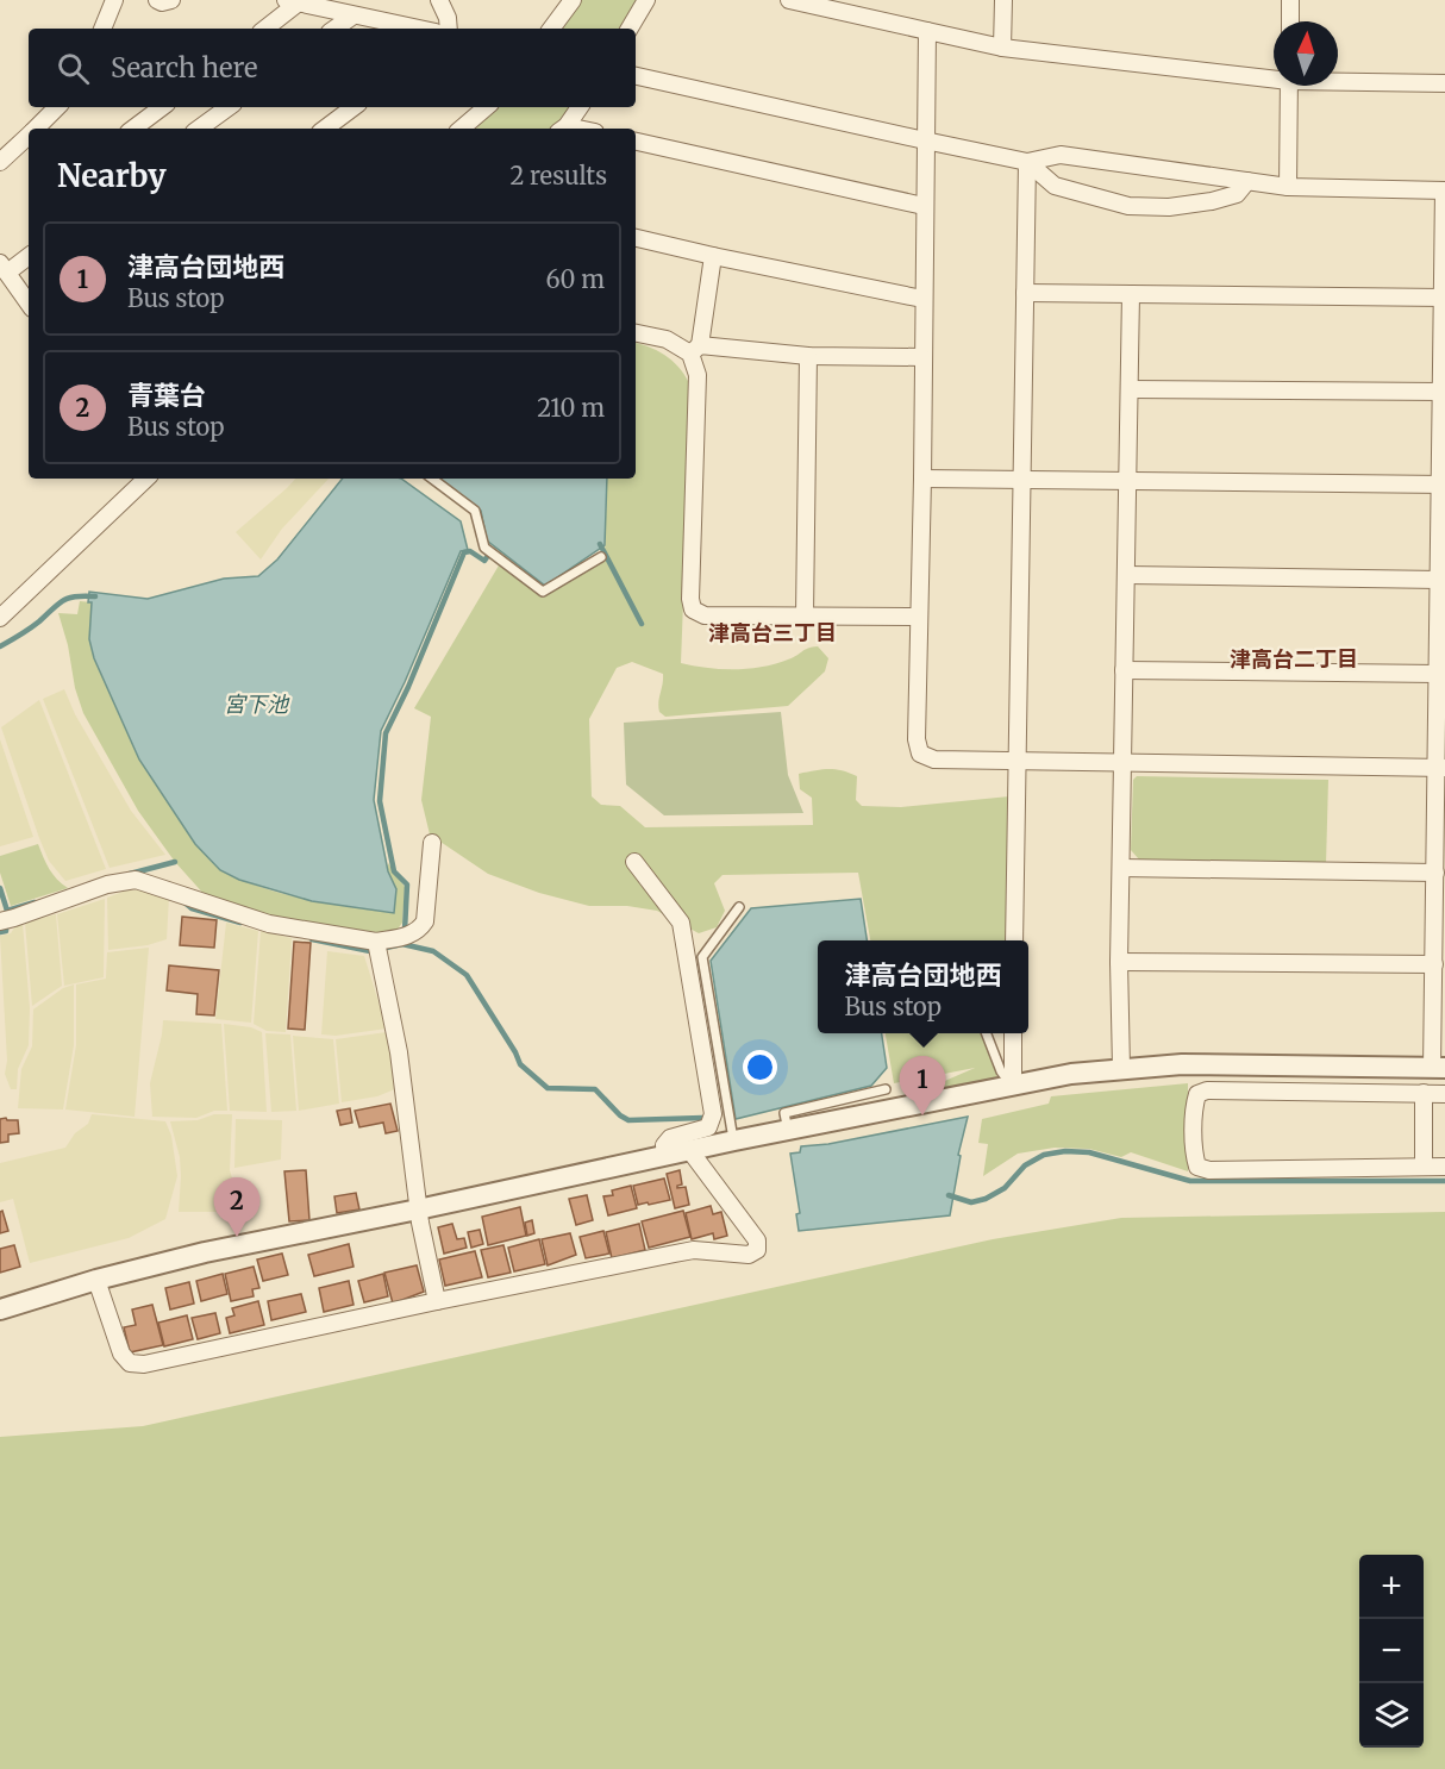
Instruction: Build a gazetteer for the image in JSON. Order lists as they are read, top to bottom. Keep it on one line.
{"districts":["津高台三丁目","津高台二丁目"],"water":["宮下池"],"north":"top","page":{"search":"Search here","heading":["Nearby","2 results"],"list":[{"mark":"1","name":"津高台団地西","note":"Bus stop","value":"60 m"},{"mark":"2","name":"青葉台","note":"Bus stop","value":"210 m"}],"popup":["津高台団地西","Bus stop"],"pins":["1","2"],"map_buttons":["+","−"]}}
